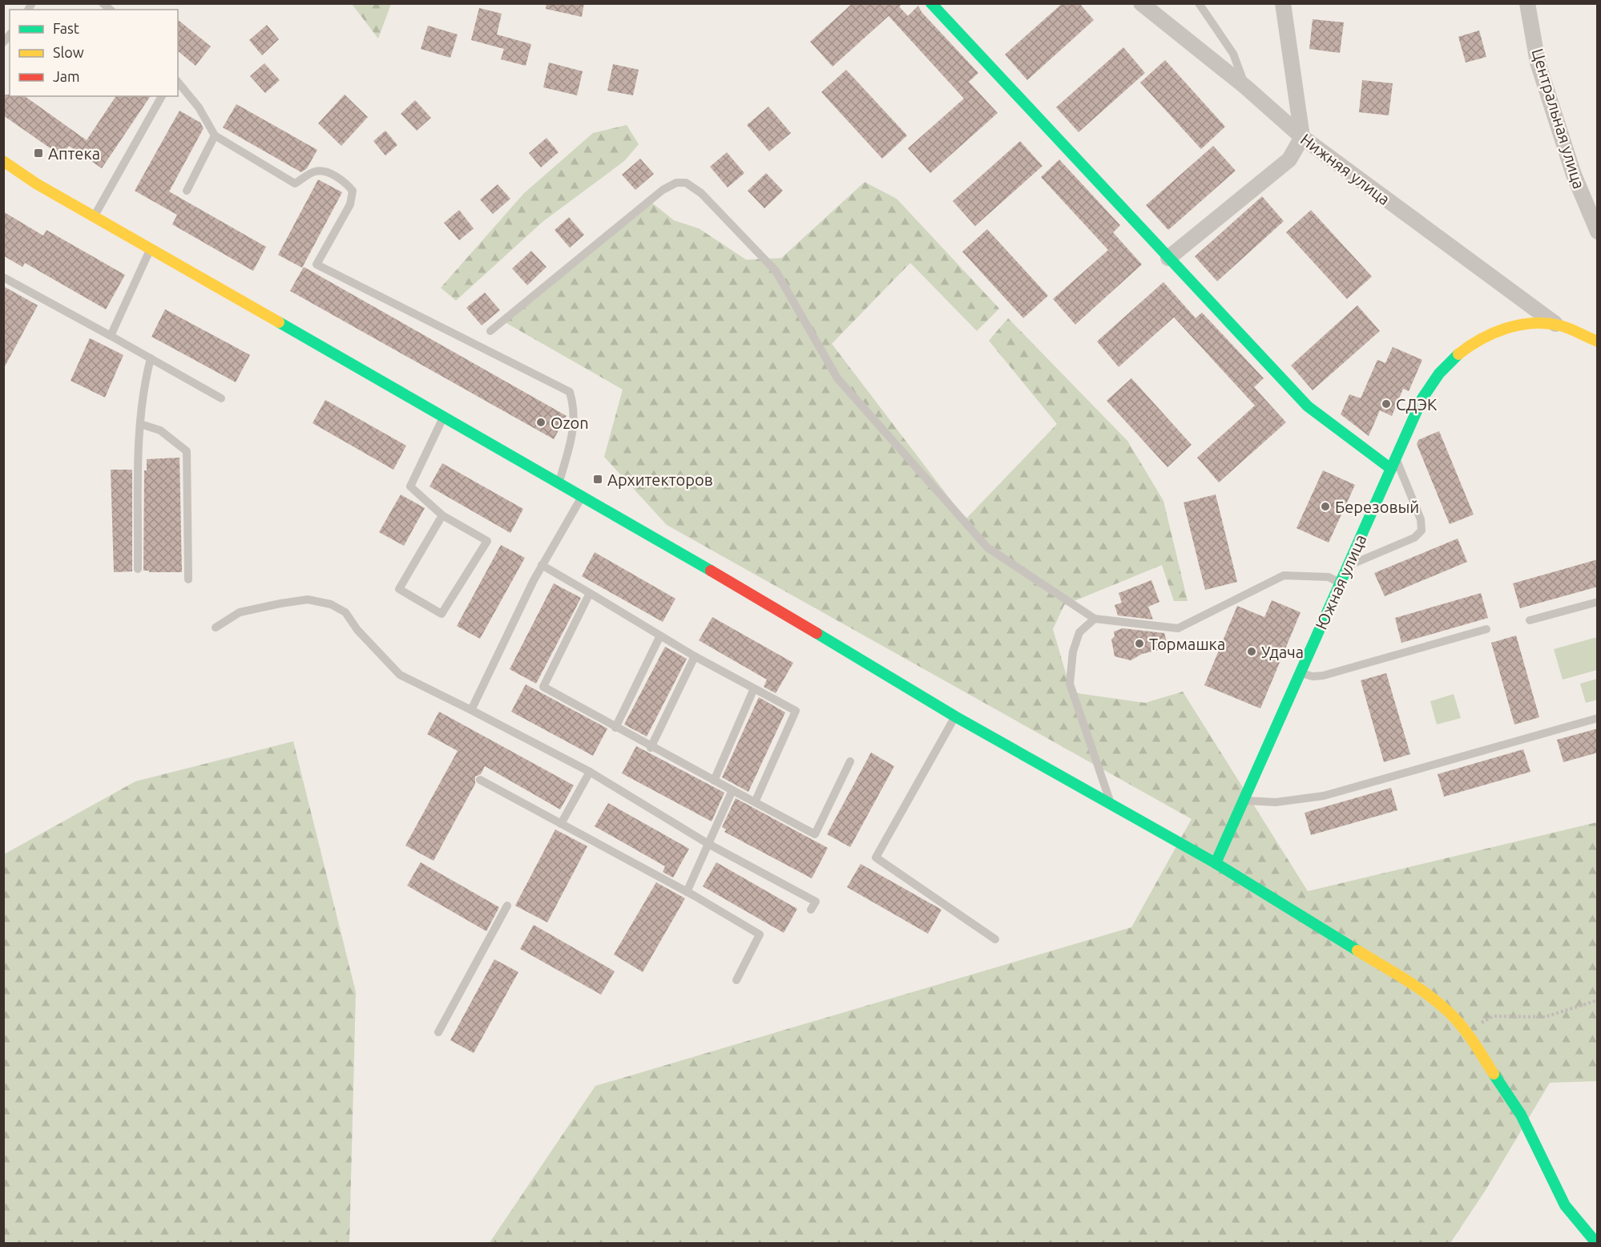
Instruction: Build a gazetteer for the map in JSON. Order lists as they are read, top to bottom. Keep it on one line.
{"streets":{"street":["Центральная улица","Нижняя улица","Южная улица"]},"crossings":[["Нижняя улица","Южная улица"]],"places":{"transit":["Аптека","Архитекторов"],"other":["СДЭК","Ozon","Березовый","Тормашка","Удача"]},"legend":["Fast","Slow","Jam"]}
